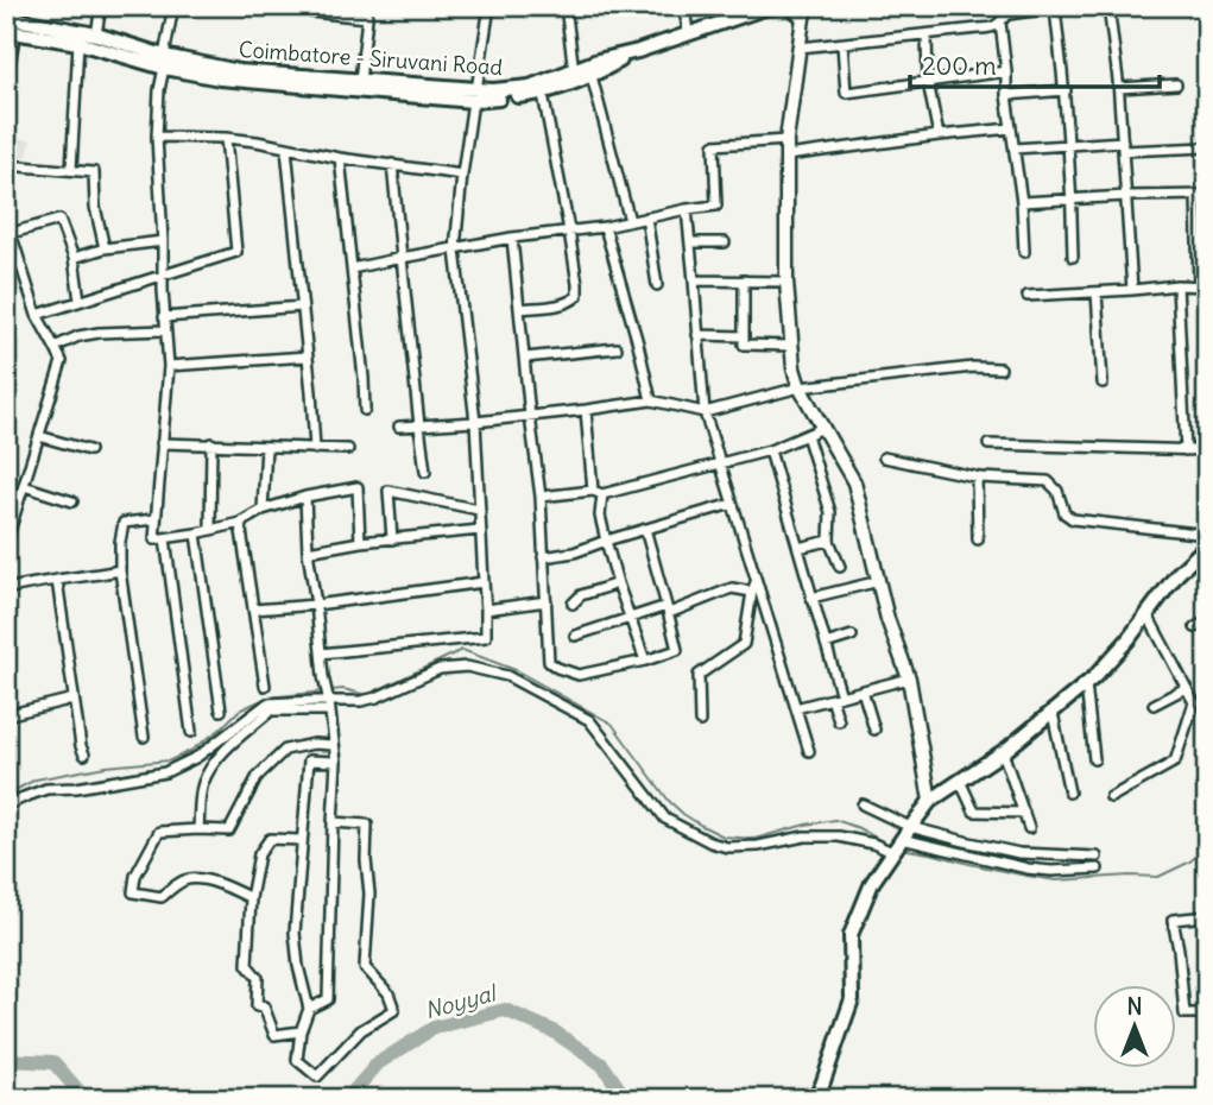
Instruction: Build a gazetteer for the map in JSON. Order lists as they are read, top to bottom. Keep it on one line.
{"streets":{"main road":["Coimbatore - Siruvani Road"]},"water":["Noyyal"],"scale_bar":"200 m","north":"top"}
